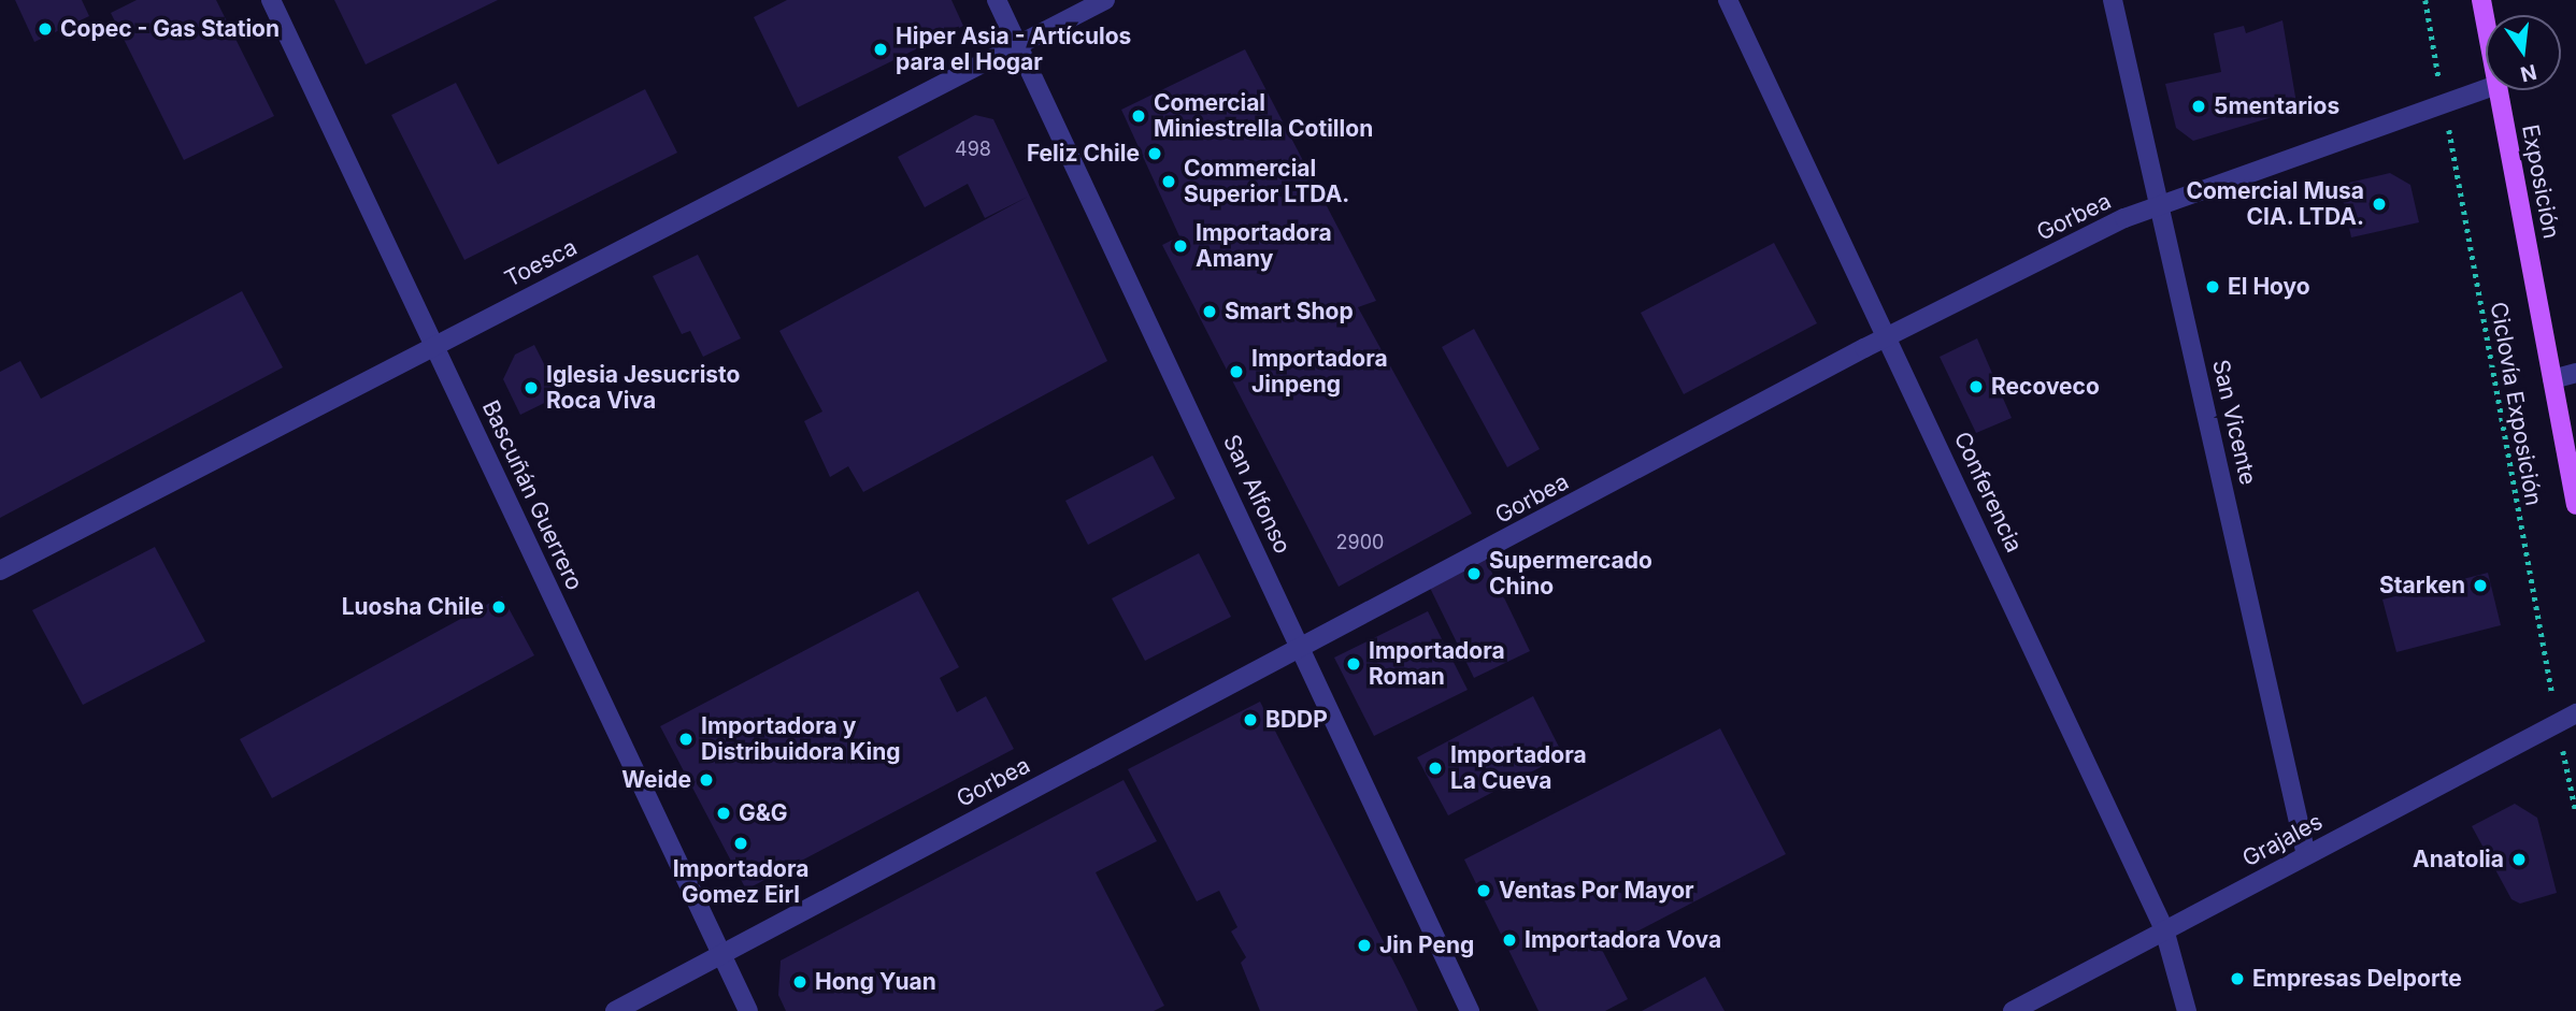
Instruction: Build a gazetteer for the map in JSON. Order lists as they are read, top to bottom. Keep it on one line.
{"streets":{"main road":["Exposición"],"street":["Gorbea","Toesca","San Vicente","Conferencia","San Alfonso","Bascuñán Guerrero","Grajales"],"path":["Ciclovía Exposición"]},"crossings":[["Gorbea","Ciclovía Exposición"],["Gorbea","San Vicente"],["Gorbea","Conferencia"],["Gorbea","San Alfonso"],["Gorbea","Bascuñán Guerrero"],["Toesca","San Alfonso"],["Toesca","Bascuñán Guerrero"],["Ciclovía Exposición","Grajales"],["San Vicente","Grajales"],["Conferencia","Grajales"]],"places":["Copec - Gas Station","Hiper Asia - Artículos para el Hogar","5mentarios","Comercial Miniestrella Cotillon","Feliz Chile","Commercial Superior LTDA.","Comercial Musa CIA. LTDA.","Importadora Amany","El Hoyo","Smart Shop","Importadora Jinpeng","Recoveco","Iglesia Jesucristo Roca Viva","Supermercado Chino","Starken","Luosha Chile","Importadora Roman","BDDP","Importadora y Distribuidora King","Importadora La Cueva","Weide","G&G","Importadora Gomez Eirl","Anatolia","Ventas Por Mayor","Importadora Vova","Jin Peng","Empresas Delporte","Hong Yuan"],"house_numbers":["498","2900"],"north":"bottom"}
